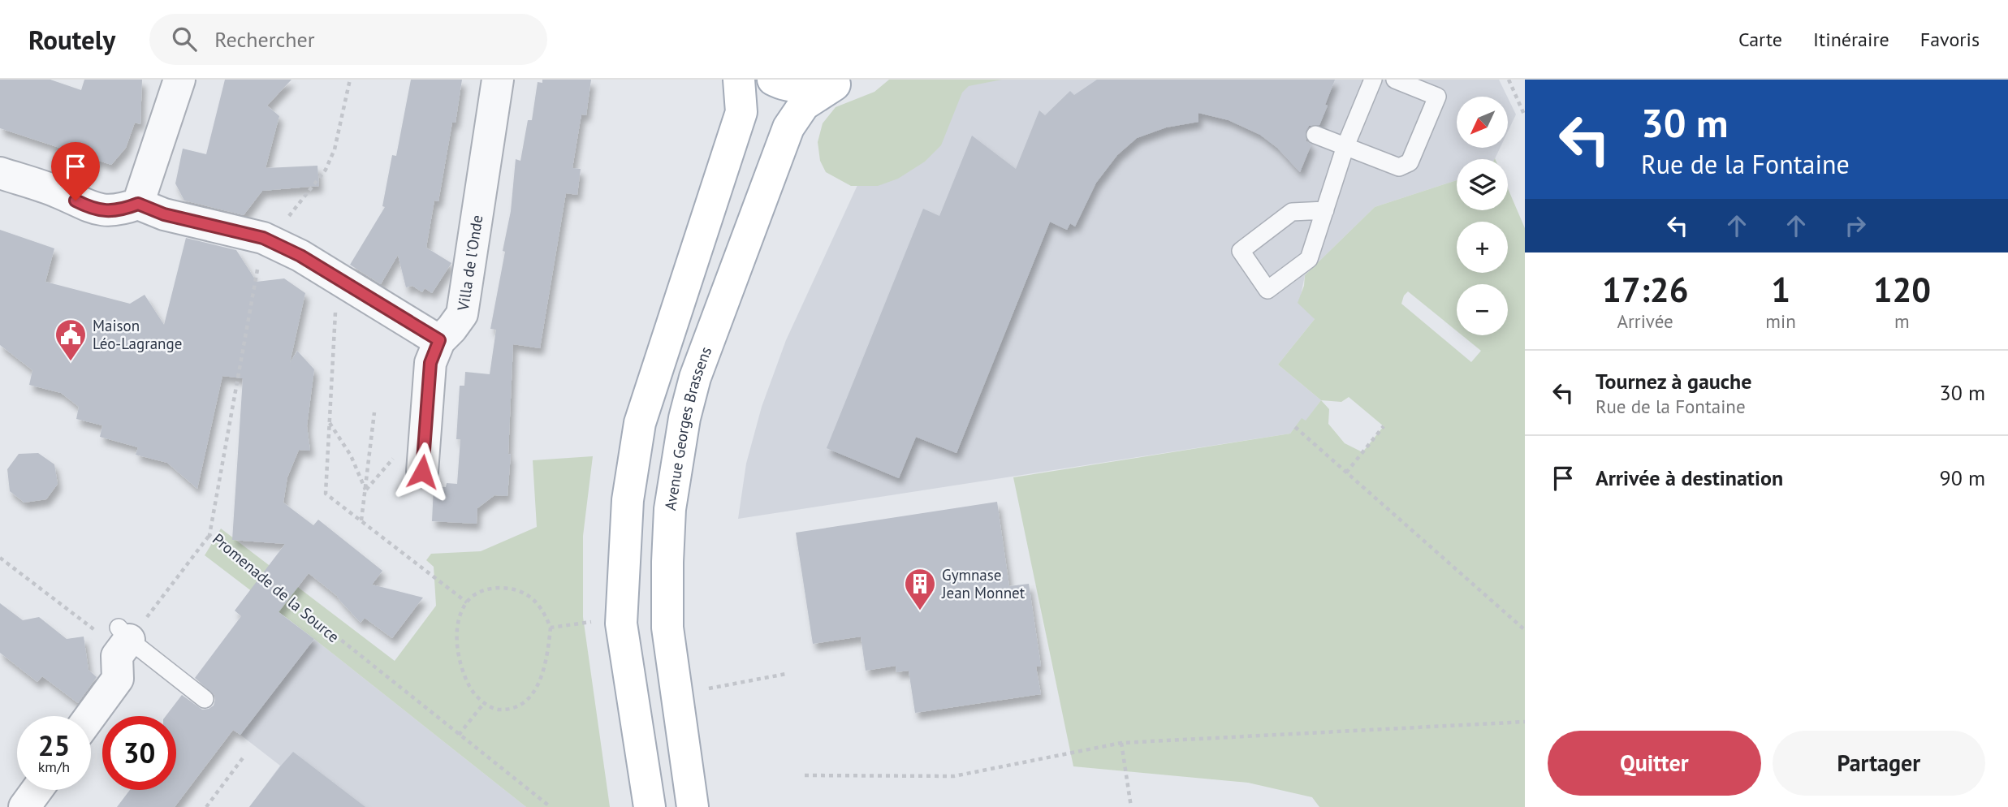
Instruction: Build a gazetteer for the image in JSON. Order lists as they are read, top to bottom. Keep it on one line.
{"streets":{"main road":["Avenue Georges Brassens"],"street":["Villa de l'Onde"],"path":["Promenade de la Source"]},"places":{"public building":["Maison Léo-Lagrange"],"building":["Gymnase Jean Monnet"]},"north":"bottom left","page":{"header":"Routely","search":"Rechercher","nav":["Carte","Itinéraire","Favoris"],"turn":["30 m","Rue de la Fontaine"],"map_buttons":["+","−"],"eta":["17:26","Arrivée","1","min","120","m"],"list":[{"name":"Tournez à gauche","note":"Rue de la Fontaine","value":"30 m"},{"name":"Arrivée à destination","value":"90 m"}],"speed":"25 km/h","limit":"30","buttons":["Quitter","Partager"]}}
